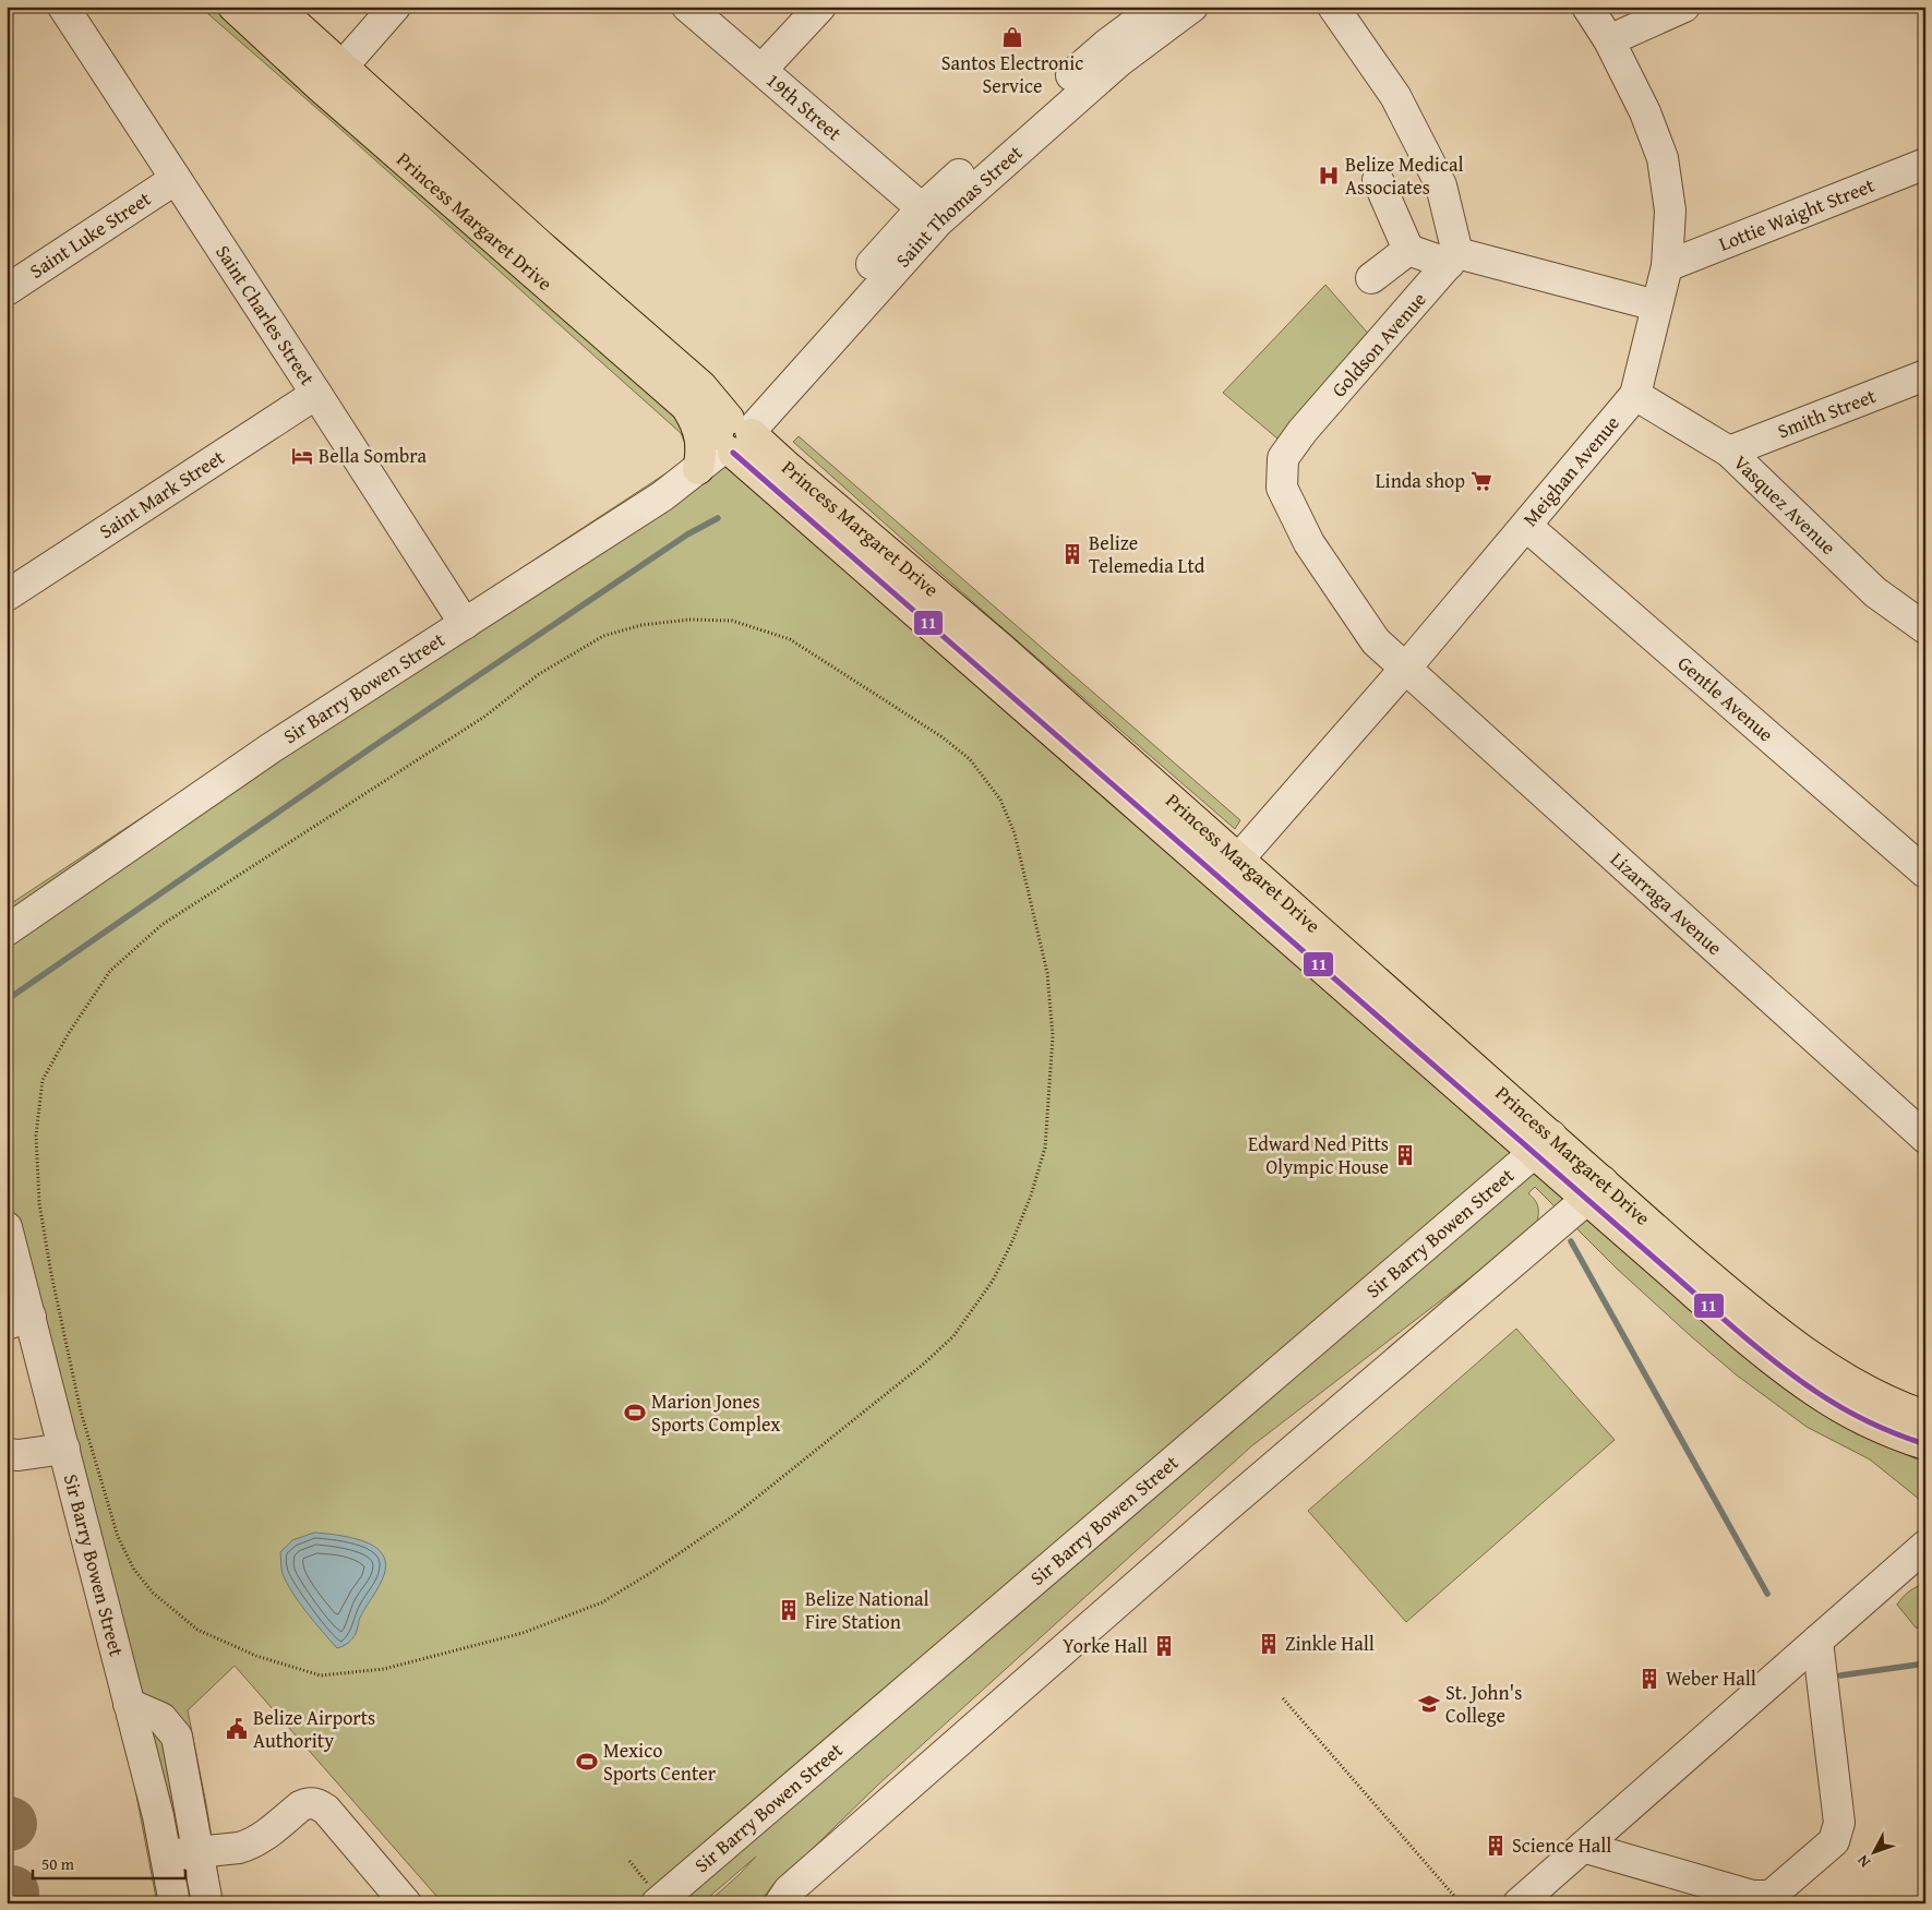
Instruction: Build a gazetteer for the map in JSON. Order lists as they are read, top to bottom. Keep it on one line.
{"streets":{"main road":["Princess Margaret Drive"],"street":["19th Street","Saint Thomas Street","Lottie Waight Street","Saint Luke Street","Saint Charles Street","Goldson Avenue","Smith Street","Meighan Avenue","Saint Mark Street","Vasquez Avenue","Sir Barry Bowen Street","Gentle Avenue","Lizarraga Avenue"]},"crossings":[["19th Street","Saint Thomas Street"],["Saint Thomas Street","Princess Margaret Drive"],["Saint Thomas Street","Sir Barry Bowen Street"],["Lottie Waight Street","Meighan Avenue"],["Princess Margaret Drive","Meighan Avenue"],["Princess Margaret Drive","Sir Barry Bowen Street"],["Saint Luke Street","Saint Charles Street"],["Saint Charles Street","Saint Mark Street"],["Saint Charles Street","Sir Barry Bowen Street"],["Goldson Avenue","Meighan Avenue"],["Goldson Avenue","Lizarraga Avenue"],["Smith Street","Vasquez Avenue"],["Meighan Avenue","Vasquez Avenue"],["Meighan Avenue","Gentle Avenue"],["Meighan Avenue","Lizarraga Avenue"]],"places":{"shop":["Santos Electronic Service"],"hospital":["Belize Medical Associates"],"hotel":["Bella Sombra"],"supermarket":["Linda shop"],"building":["Belize Telemedia Ltd","Edward Ned Pitts Olympic House","Belize National Fire Station","Zinkle Hall","Yorke Hall","Weber Hall","Science Hall"],"sports":["Marion Jones Sports Complex","Mexico Sports Center"],"school or university":["St. John's College"],"public building":["Belize Airports Authority"]},"lines":["transit line 11"],"scale_bar":"50 m","north":"bottom left"}
